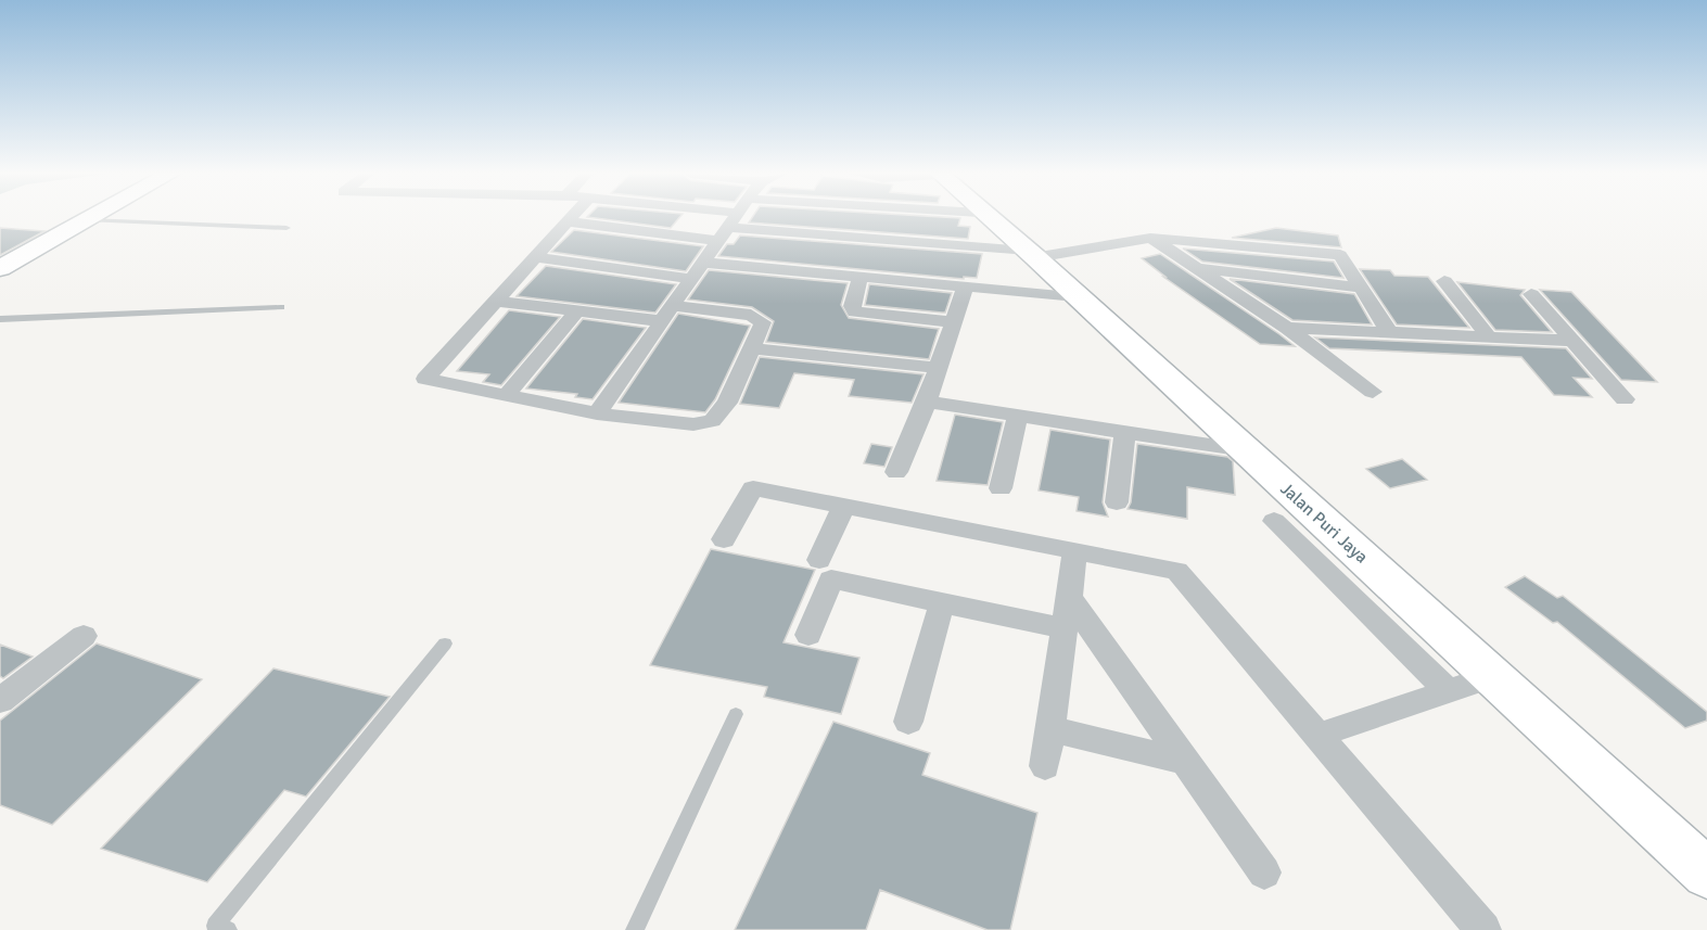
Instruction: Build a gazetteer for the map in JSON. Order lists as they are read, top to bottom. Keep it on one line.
{"streets":{"street":["Jalan Puri Jaya"]}}
